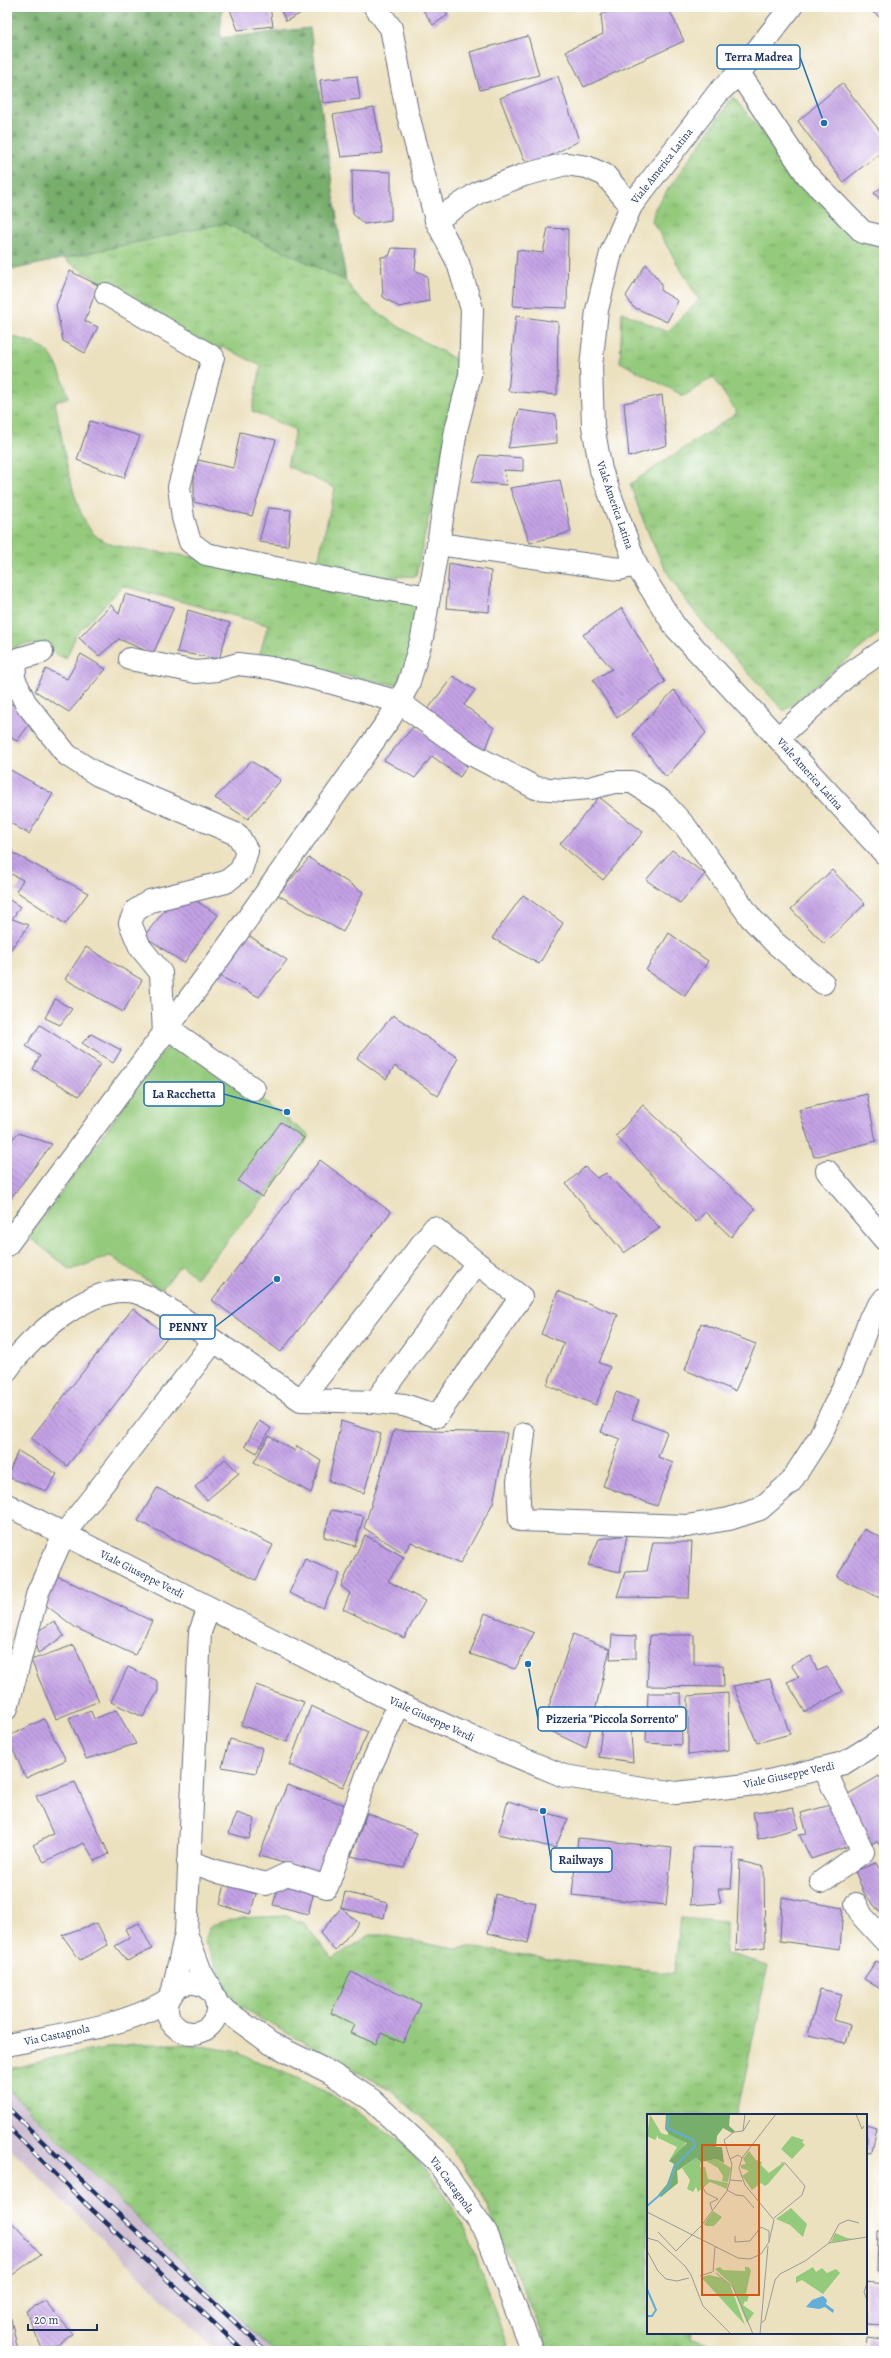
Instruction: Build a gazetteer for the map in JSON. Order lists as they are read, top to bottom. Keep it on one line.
{"streets":{"street":["Viale America Latina","Viale Giuseppe Verdi","Via Castagnola"]},"places":["Terra Madrea","La Racchetta","PENNY","Pizzeria \"Piccola Sorrento\"","Railways"],"scale_bar":"20 m"}
